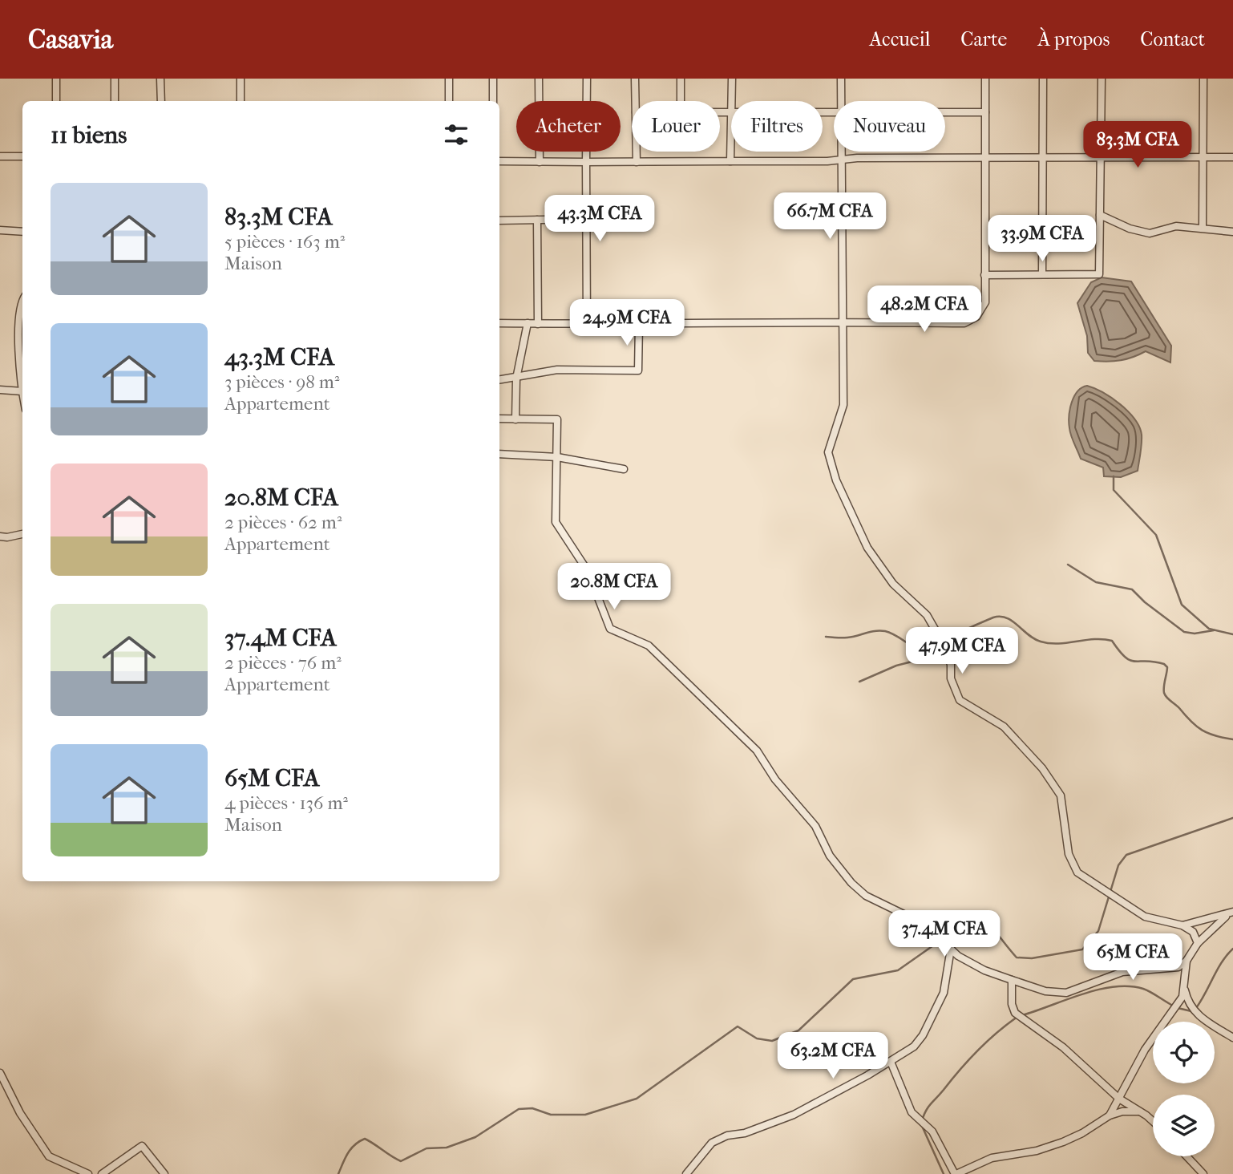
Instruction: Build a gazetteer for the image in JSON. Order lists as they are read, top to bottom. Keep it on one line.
{"page":{"header":"Casavia","nav":["Accueil","Carte","À propos","Contact"],"chip":["Acheter","Louer","Filtres","Nouveau"],"heading":"11 biens","price":["83.3M CFA","66.7M CFA","43.3M CFA","33.9M CFA","48.2M CFA","24.9M CFA","20.8M CFA","47.9M CFA","37.4M CFA","65M CFA","63.2M CFA"],"list":[{"name":"83.3M CFA","note":"5 pièces · 163 m² · Maison"},{"name":"43.3M CFA","note":"3 pièces · 98 m² · Appartement"},{"name":"20.8M CFA","note":"2 pièces · 62 m² · Appartement"},{"name":"37.4M CFA","note":"2 pièces · 76 m² · Appartement"},{"name":"65M CFA","note":"4 pièces · 136 m² · Maison"}]}}
